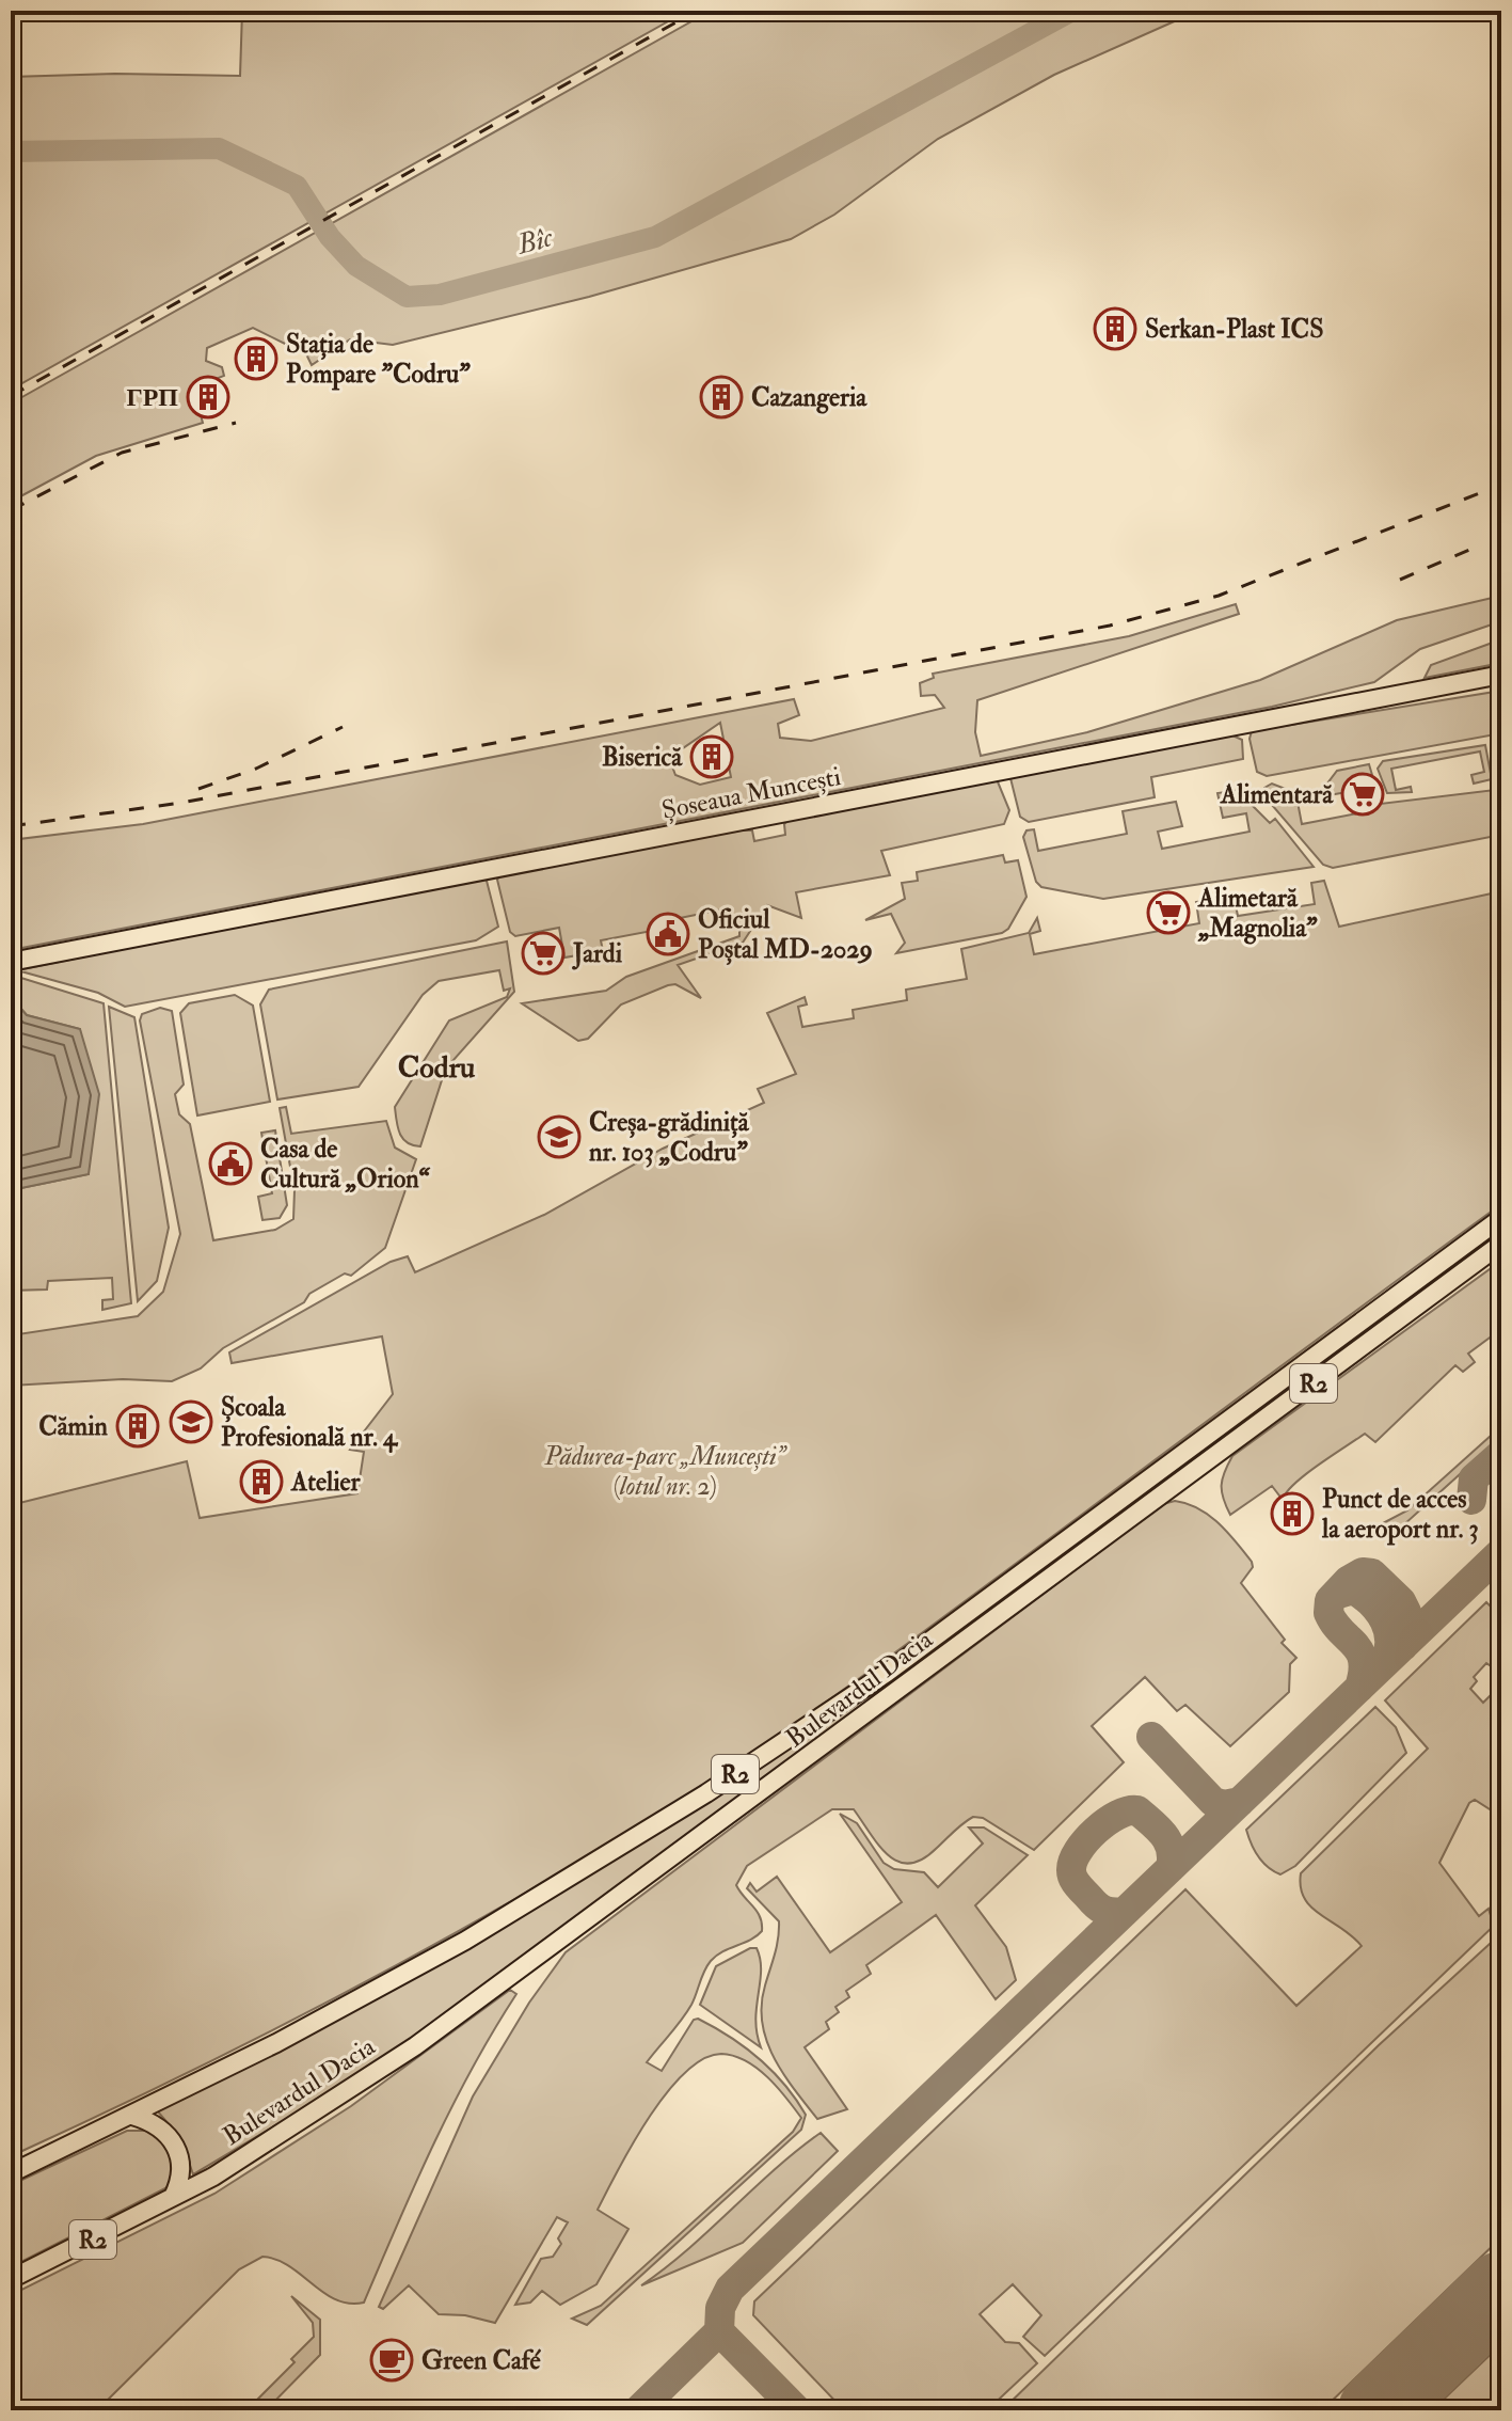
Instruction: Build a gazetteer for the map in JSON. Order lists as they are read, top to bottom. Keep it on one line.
{"streets":{"main road":["Șoseaua Muncești","R2","Bulevardul Dacia"]},"districts":["Codru"],"water":["Bîc"],"parks":["Pădurea-parc „Muncești” (lotul nr. 2)"],"places":{"building":["Serkan-Plast ICS","Stația de Pompare \"Codru\"","ГРП","Cazangeria","Biserică","Cămin","Atelier","Punct de acces la aeroport nr. 3"],"supermarket":["Alimentară","Alimetară „Magnolia”","Jardi"],"public building":["Oficiul Poștal MD-2029","Casa de Cultură „Orion“"],"school or university":["Creșa-grădiniță nr. 103 „Codru”","Școala Profesională nr. 4"],"cafe":["Green Café"]}}
